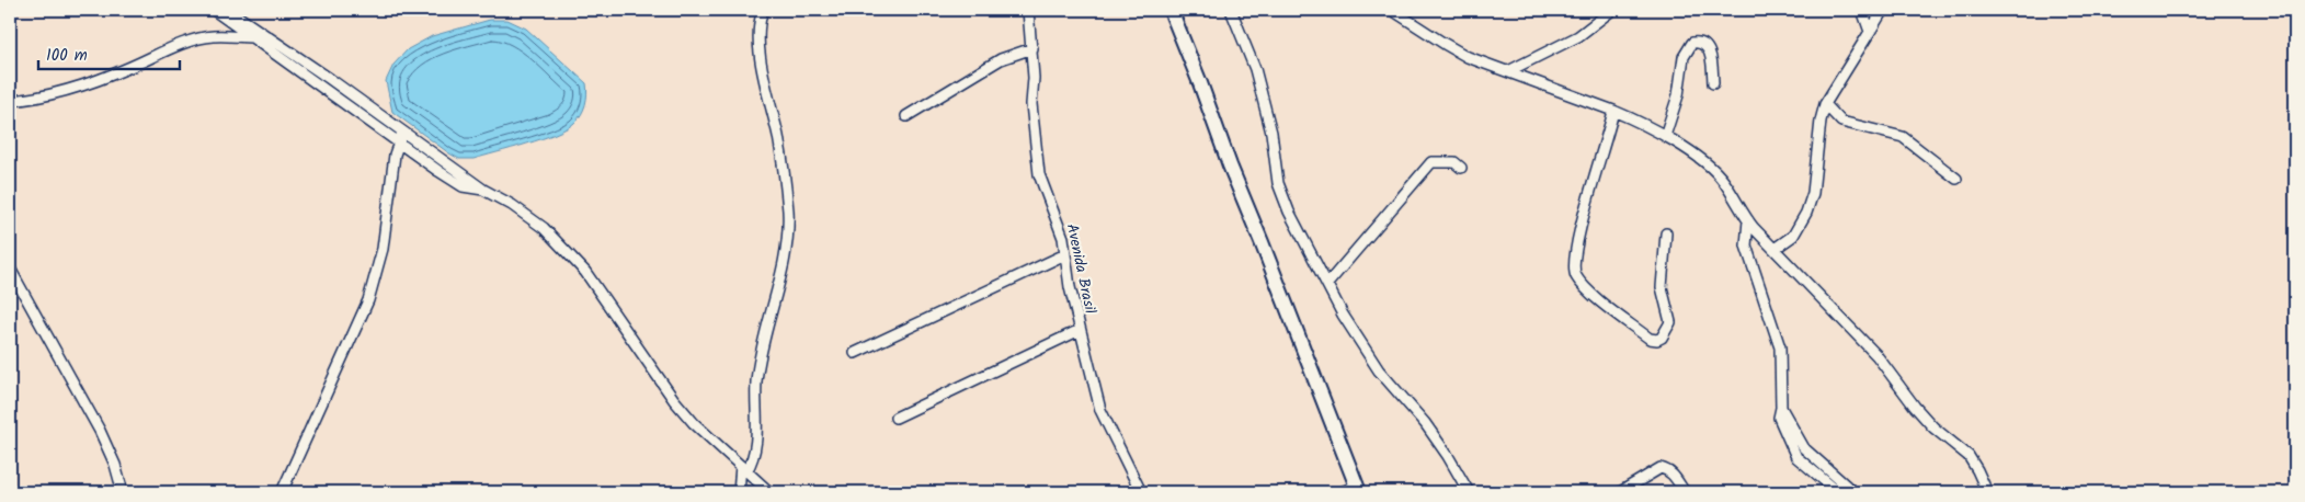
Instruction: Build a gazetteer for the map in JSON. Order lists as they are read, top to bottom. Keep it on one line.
{"streets":{"street":["Avenida Brasil"]},"scale_bar":"100 m"}
